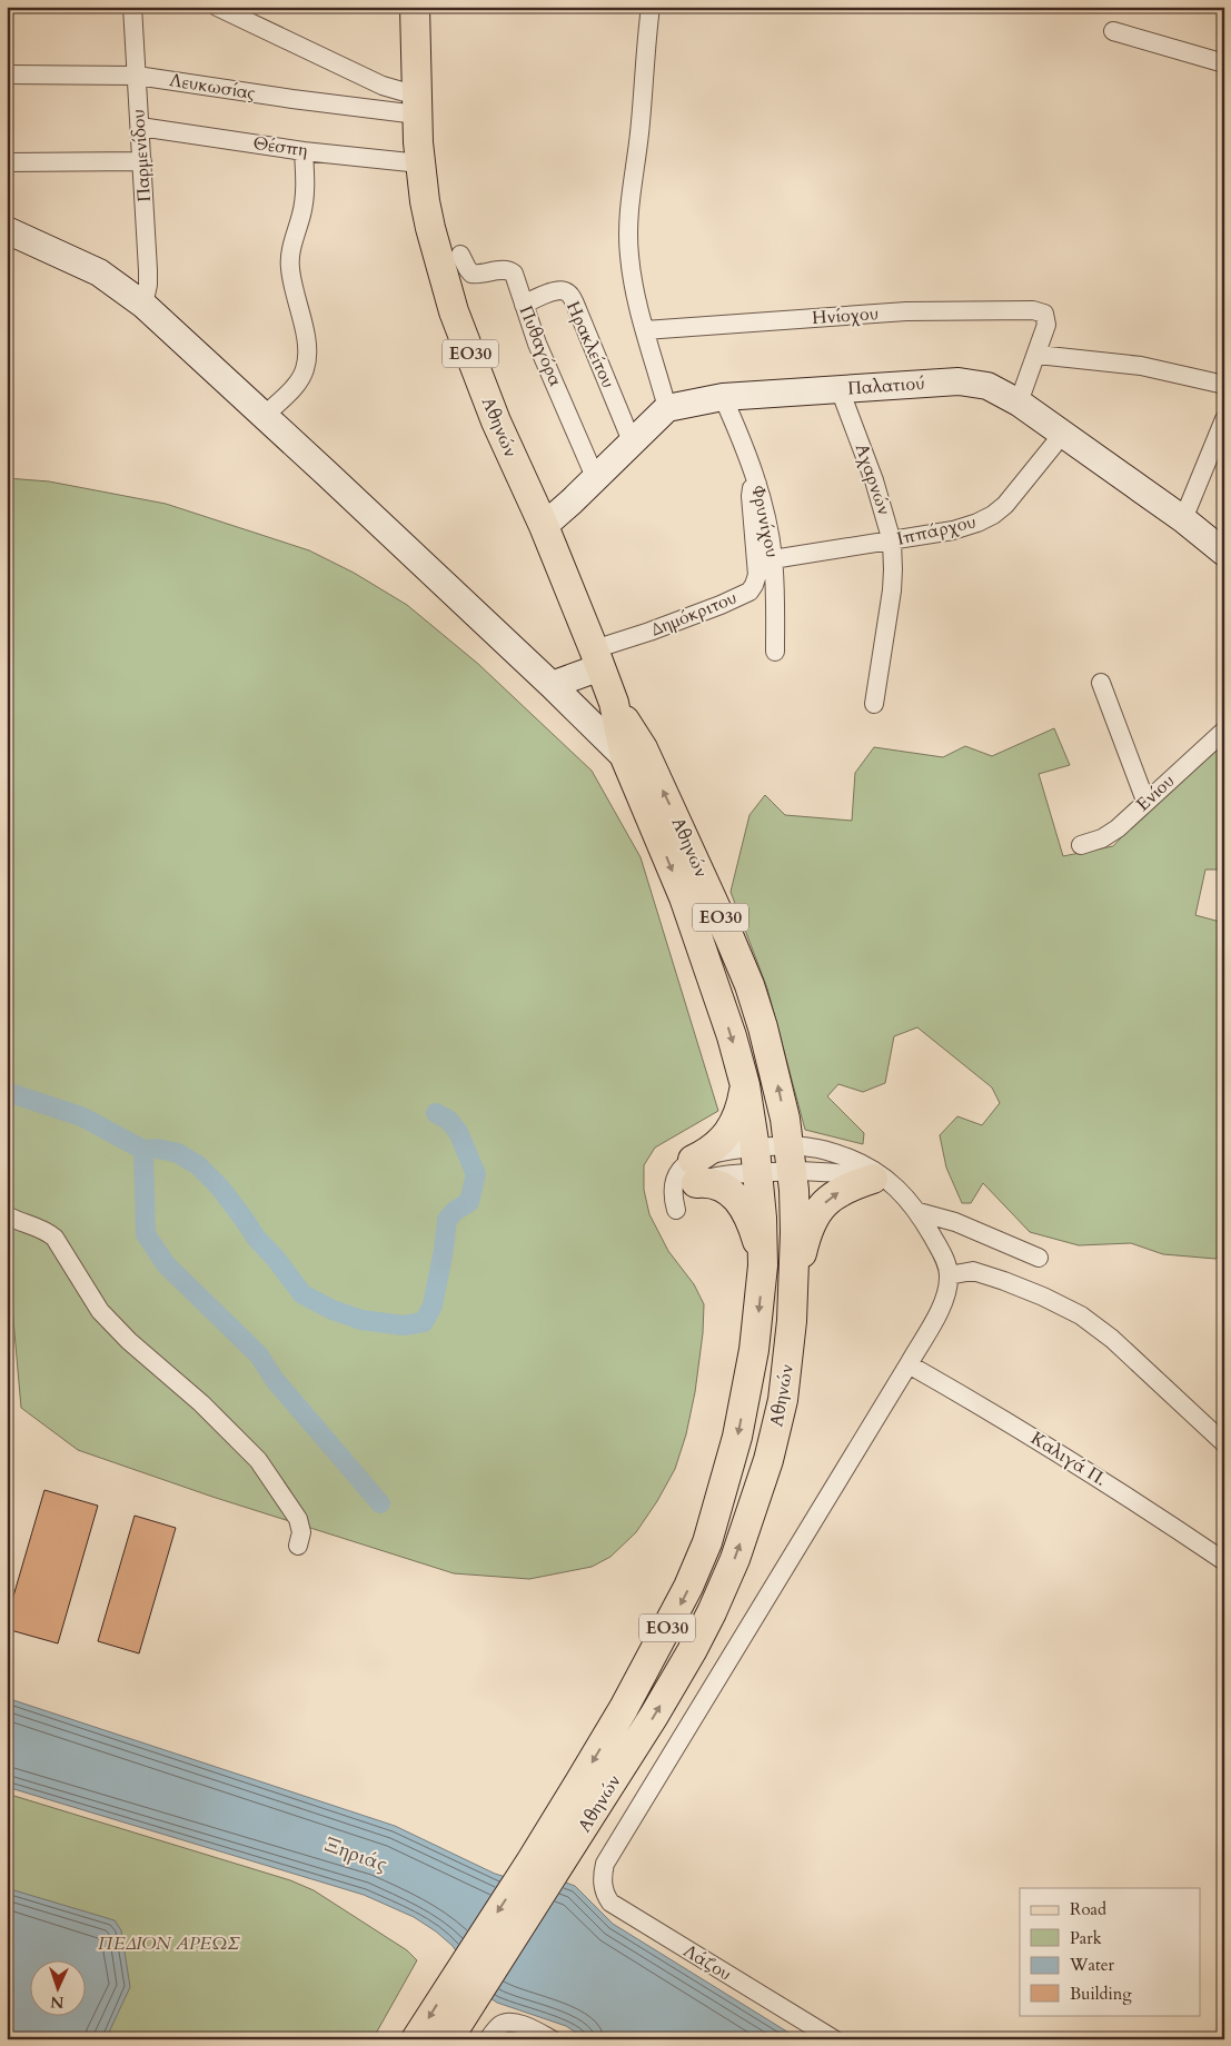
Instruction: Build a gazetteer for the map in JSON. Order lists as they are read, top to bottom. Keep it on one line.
{"streets":{"main road":["ΕΟ30","Αθηνών"],"street":["Λευκωσίας","Θέσπη","Παρμενίδου","Ηνίοχου","Ηρακλείτου","Πυθαγόρα","Παλατιού","Αχαρνών","Φρυνίχου","Ιππάρχου","Δημόκριτου","Ενίου","Καλιγά Π.","Λάζου"]},"crossings":[["Λευκωσίας","Παρμενίδου"],["Λευκωσίας","Αθηνών"],["Θέσπη","Παρμενίδου"],["Θέσπη","Αθηνών"],["Ηρακλείτου","Πυθαγόρα"],["Παλατιού","Αχαρνών"],["Παλατιού","Φρυνίχου"],["Παλατιού","Ιππάρχου"],["Αθηνών","Δημόκριτου"],["Αθηνών","Καλιγά Π."],["Αθηνών","Λάζου"],["Αχαρνών","Ιππάρχου"],["Φρυνίχου","Ιππάρχου"],["Φρυνίχου","Δημόκριτου"]],"water":["Ξηριάς"],"parks":["ΠΕΔΙΟΝ ΑΡΕΩΣ"],"legend":["Road","Park","Water","Building"],"north":"bottom"}
